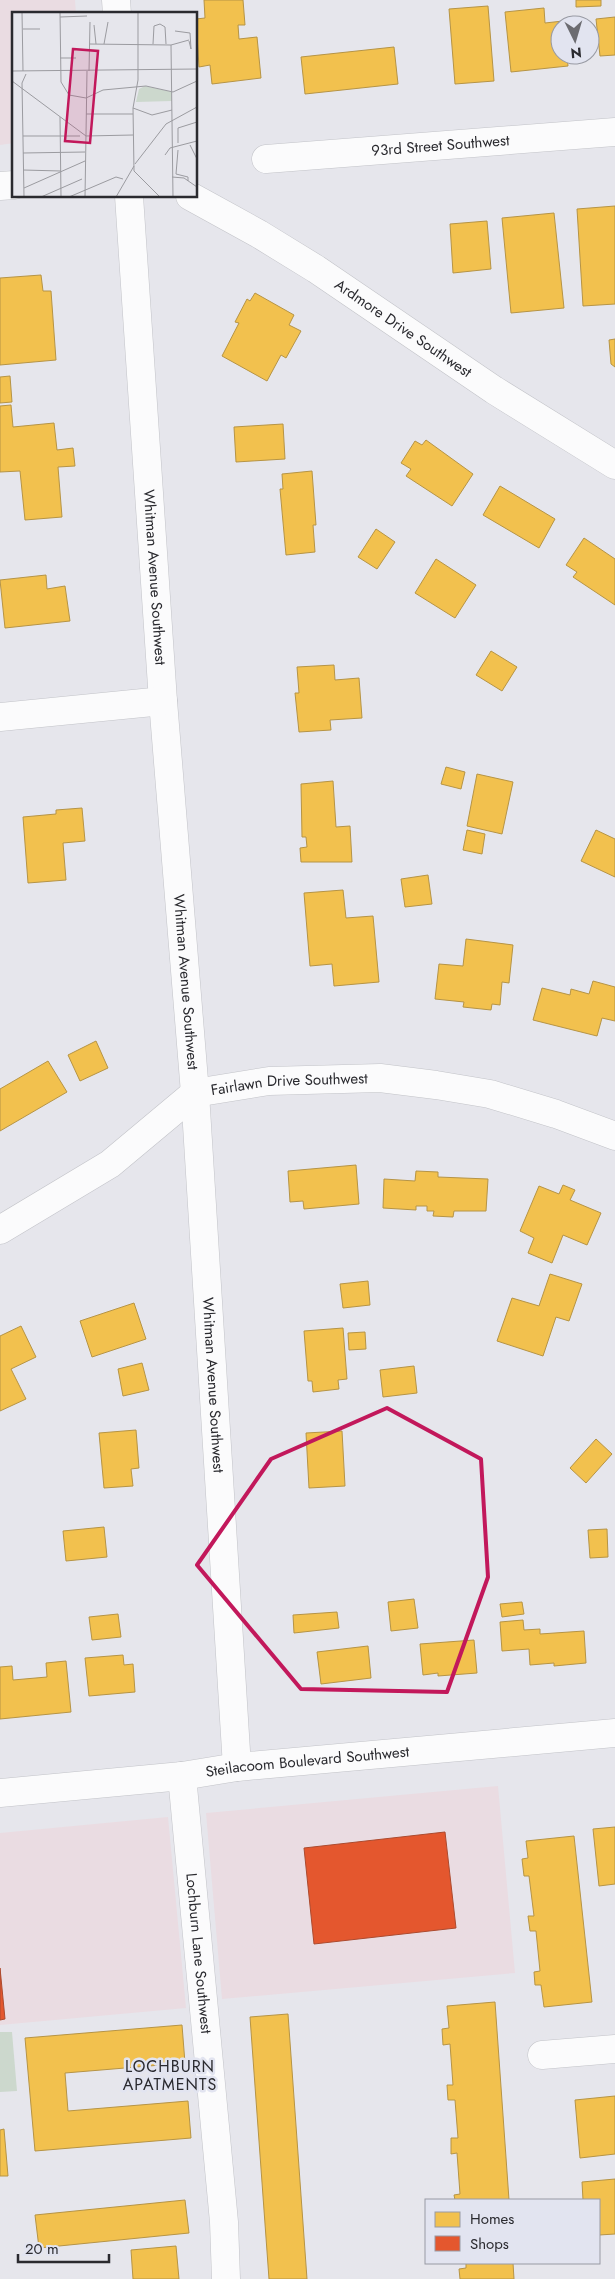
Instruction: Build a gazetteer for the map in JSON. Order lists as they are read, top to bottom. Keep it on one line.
{"streets":{"street":["93rd Street Southwest","Ardmore Drive Southwest","Whitman Avenue Southwest","Fairlawn Drive Southwest","Steilacoom Boulevard Southwest","Lochburn Lane Southwest"]},"crossings":[["Whitman Avenue Southwest","Fairlawn Drive Southwest"],["Whitman Avenue Southwest","Steilacoom Boulevard Southwest"],["Steilacoom Boulevard Southwest","Lochburn Lane Southwest"]],"districts":["LOCHBURN APATMENTS"],"legend":["Homes","Shops"],"scale_bar":"20 m","north":"bottom"}
